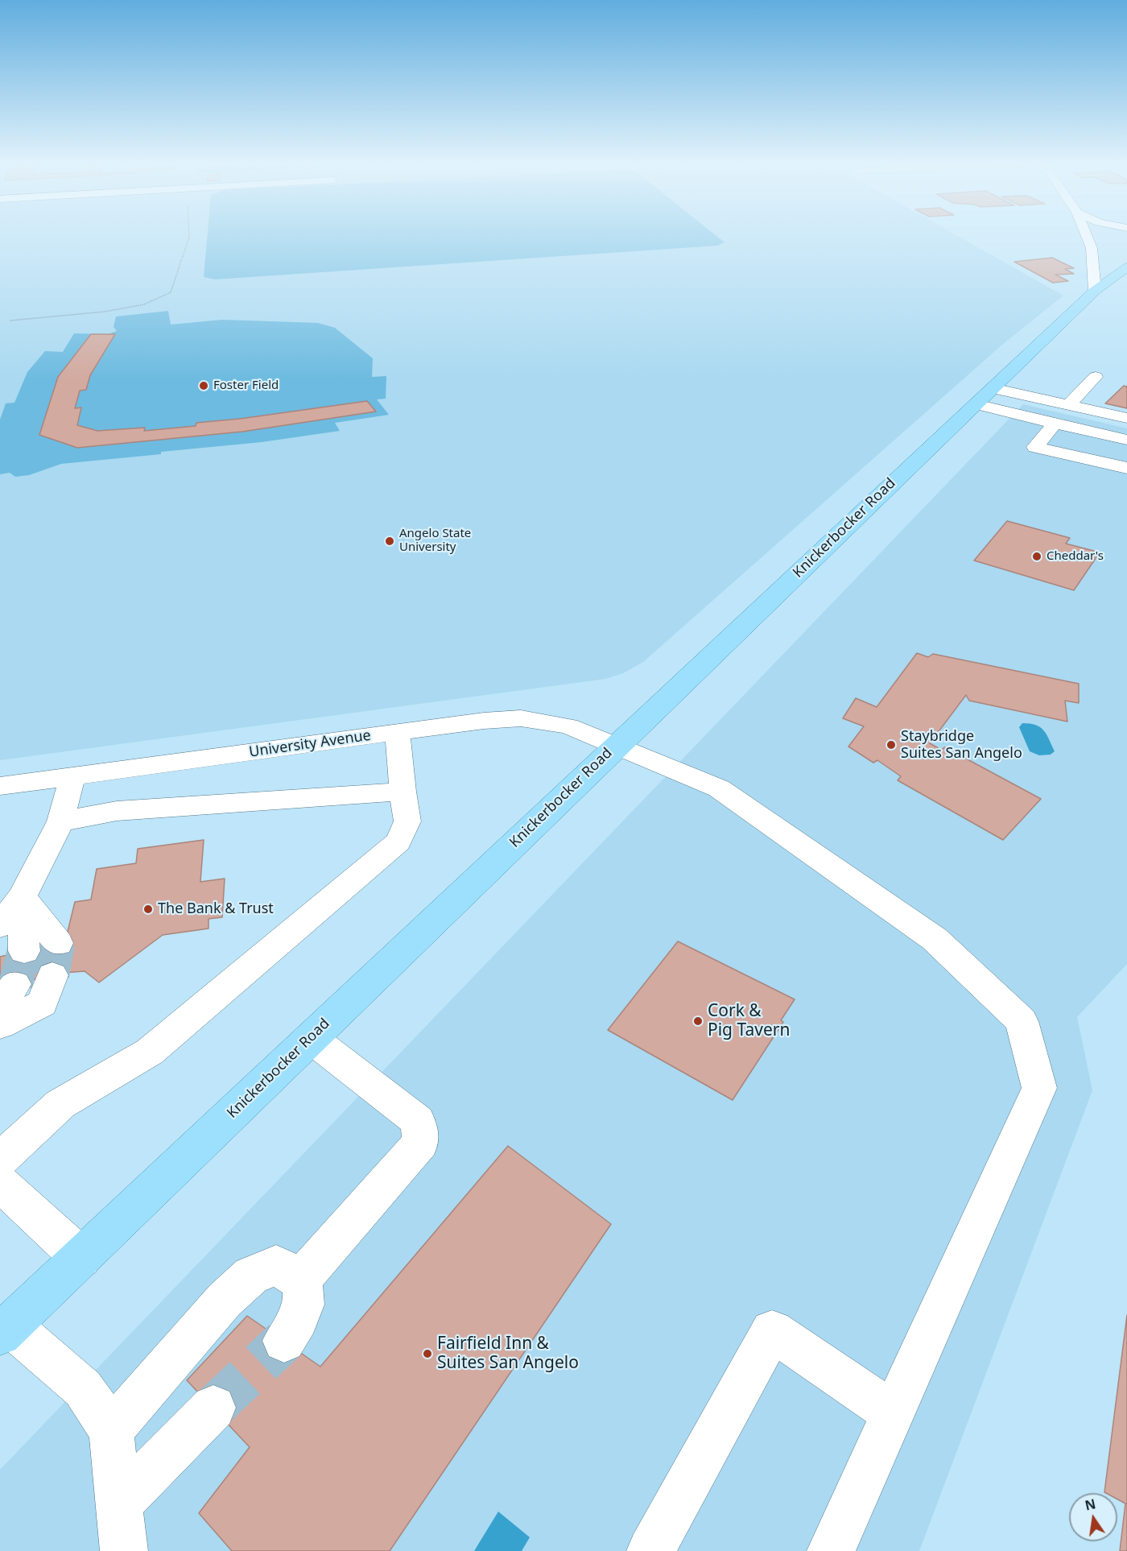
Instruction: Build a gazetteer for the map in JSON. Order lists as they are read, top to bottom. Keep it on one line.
{"streets":{"main road":["Knickerbocker Road"],"street":["University Avenue"]},"crossings":[["Knickerbocker Road","University Avenue"]],"places":["Foster Field","Angelo State University","Cheddar's","Staybridge Suites San Angelo","The Bank & Trust","Cork & Pig Tavern","Fairfield Inn & Suites San Angelo"],"north":"top"}
